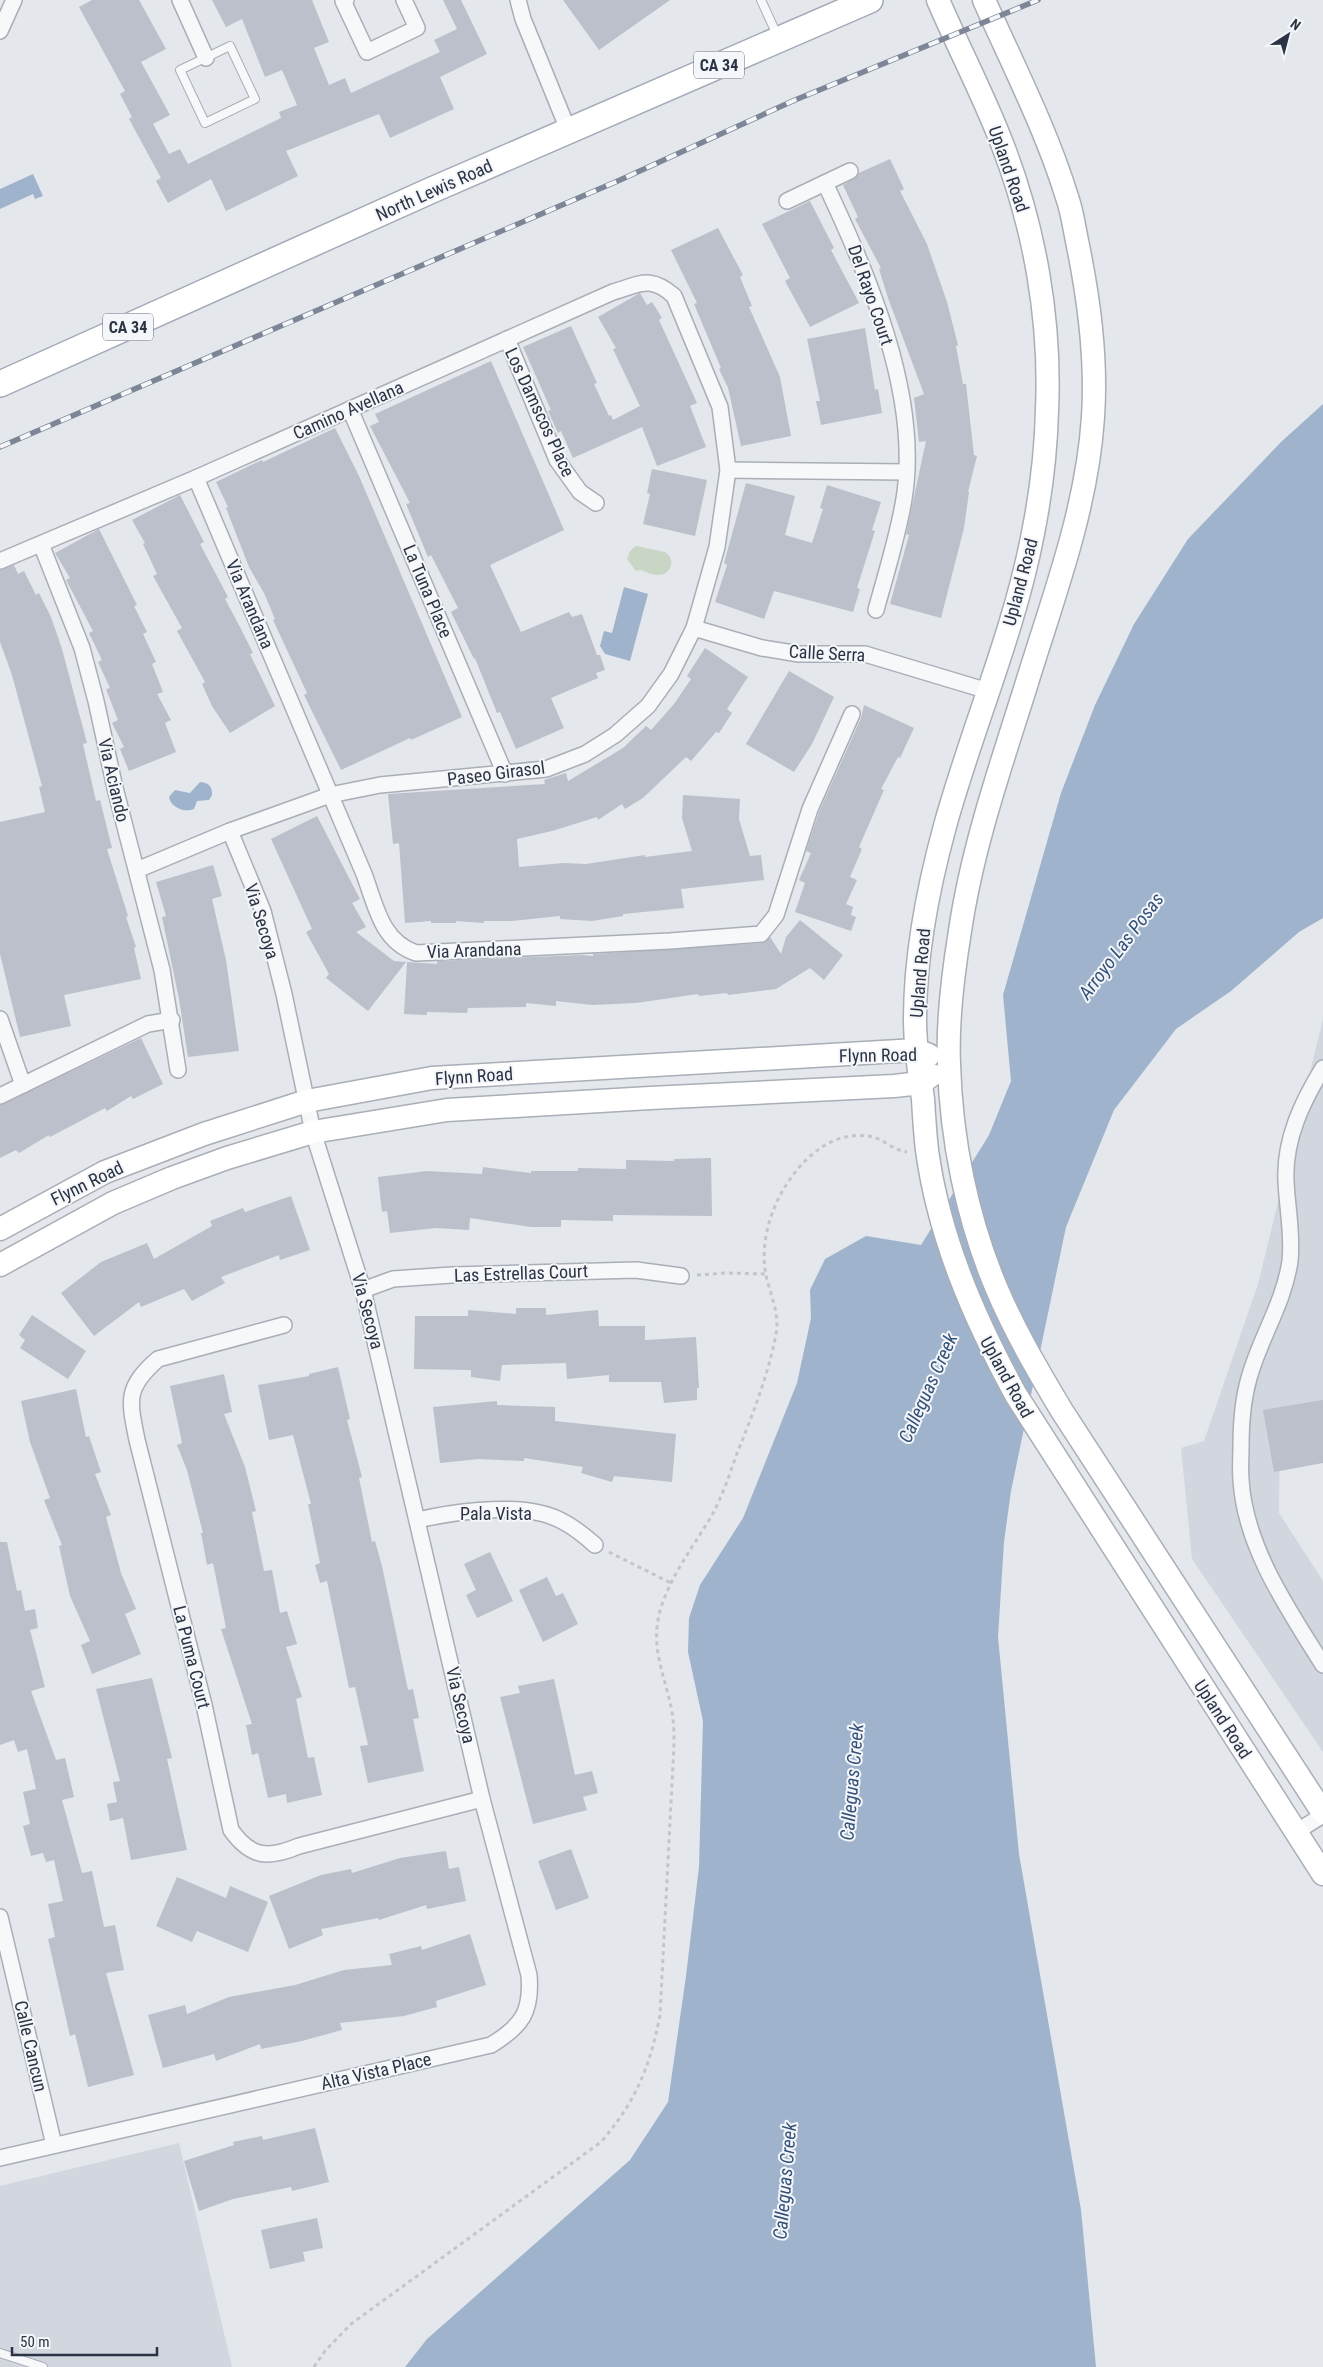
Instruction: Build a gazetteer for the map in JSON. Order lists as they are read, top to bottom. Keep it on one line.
{"streets":{"main road":["CA 34","Upland Road","North Lewis Road","Flynn Road"],"street":["Del Rayo Court","Camino Avellana","Los Damscos Place","La Tuna Place","Via Arandana","Calle Serra","Paseo Girasol","Via Aciando","Via Secoya","Las Estrellas Court","Pala Vista","La Puma Court","Calle Cancun","Alta Vista Place"]},"crossings":[["Upland Road","Calle Serra"],["Upland Road","Flynn Road"],["Camino Avellana","Los Damscos Place"],["Camino Avellana","La Tuna Place"],["Camino Avellana","Via Arandana"],["Camino Avellana","Paseo Girasol"],["Camino Avellana","Via Aciando"],["La Tuna Place","Paseo Girasol"],["Via Arandana","Paseo Girasol"],["Calle Serra","Paseo Girasol"],["Paseo Girasol","Via Aciando"],["Paseo Girasol","Via Secoya"],["Via Secoya","Flynn Road"],["Via Secoya","Las Estrellas Court"],["Via Secoya","Pala Vista"],["Via Secoya","La Puma Court"],["Via Secoya","Alta Vista Place"],["La Puma Court","Alta Vista Place"],["Calle Cancun","Alta Vista Place"]],"water":["Arroyo Las Posas","Calleguas Creek"],"scale_bar":"50 m","north":"top right"}
